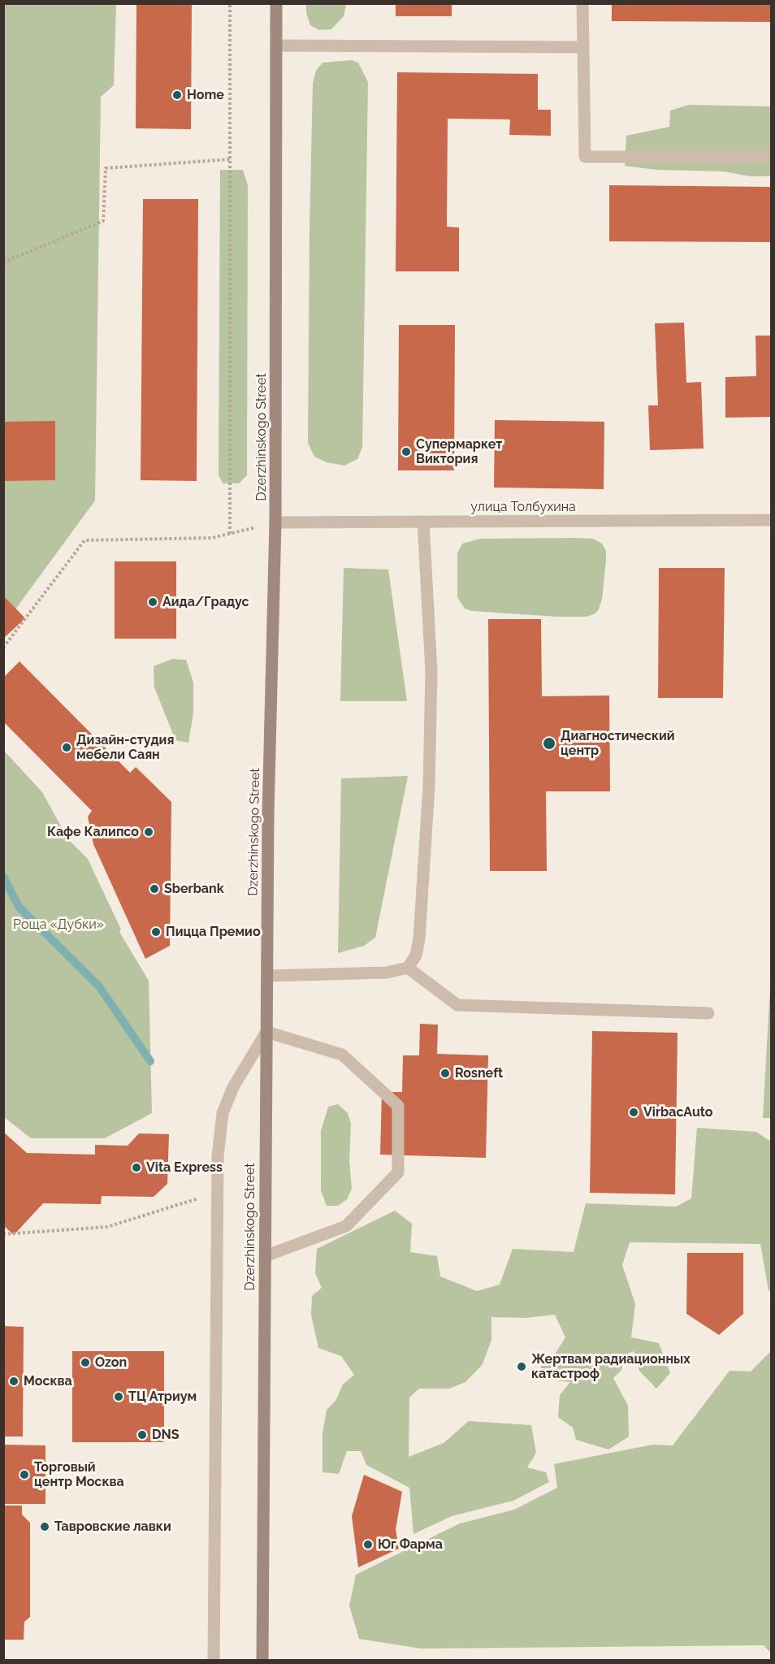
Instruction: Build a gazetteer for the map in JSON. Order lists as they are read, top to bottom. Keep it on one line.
{"streets":{"main road":["Dzerzhinskogo Street"],"street":["улица Толбухина"]},"crossings":[["Dzerzhinskogo Street","улица Толбухина"]],"parks":["Роща «Дубки»"],"places":["Home","Супермаркет Виктория","Аида/Градус","Диагностический центр","Дизайн-студия мебели Саян","Кафе Калипсо","Sberbank","Пицца Премио","Rosneft","VirbacAuto","Vita Express","Ozon","Жертвам радиационных катастроф","Москва","ТЦ Атриум","DNS","Торговый центр Москва","Тавровские лавки","Юг Фарма"]}
